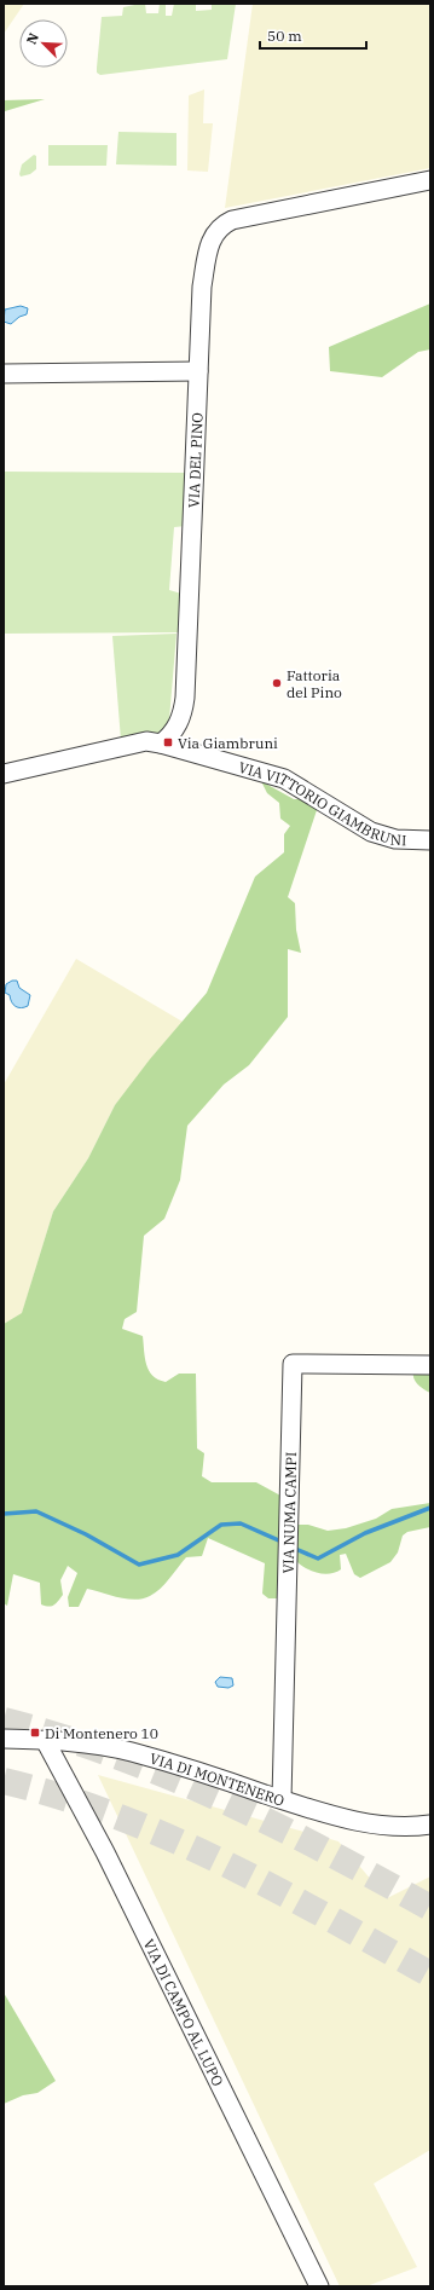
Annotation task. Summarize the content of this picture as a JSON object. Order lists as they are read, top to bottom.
{
  "streets": {
    "street": [
      "VIA DEL PINO",
      "VIA VITTORIO GIAMBRUNI",
      "VIA NUMA CAMPI",
      "VIA DI MONTENERO",
      "VIA DI CAMPO AL LUPO"
    ]
  },
  "crossings": [
    ["VIA DEL PINO", "VIA VITTORIO GIAMBRUNI"],
    ["VIA NUMA CAMPI", "VIA DI MONTENERO"],
    ["VIA DI MONTENERO", "VIA DI CAMPO AL LUPO"]
  ],
  "places": {
    "other": ["Fattoria del Pino"],
    "transit": ["Via Giambruni", "Di Montenero 10"]
  },
  "scale_bar": "50 m",
  "north": "top left"
}
